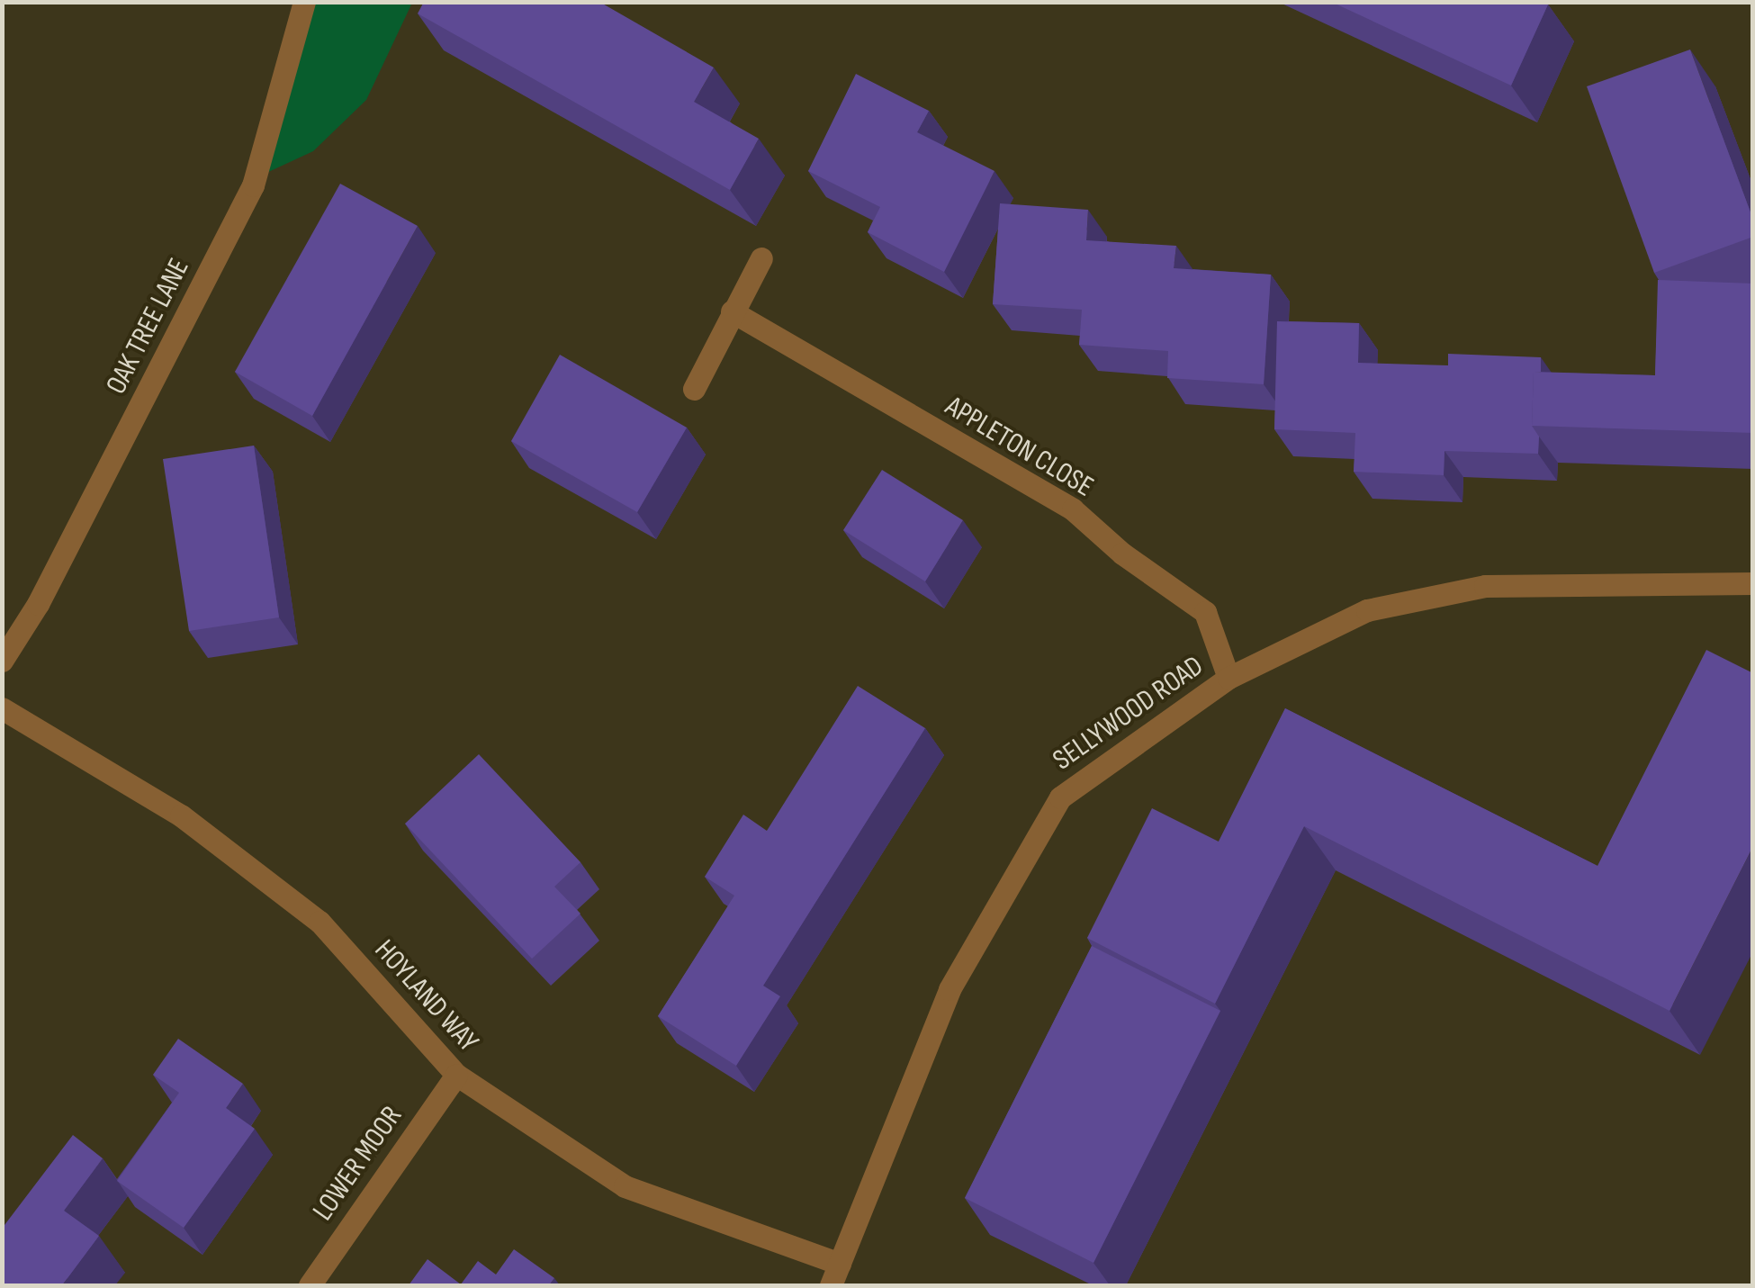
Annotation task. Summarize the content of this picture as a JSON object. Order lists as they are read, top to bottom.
{
  "streets": {
    "street": [
      "OAK TREE LANE",
      "APPLETON CLOSE",
      "SELLYWOOD ROAD",
      "HOYLAND WAY",
      "LOWER MOOR"
    ]
  },
  "crossings": [
    ["APPLETON CLOSE", "SELLYWOOD ROAD"],
    ["SELLYWOOD ROAD", "HOYLAND WAY"],
    ["HOYLAND WAY", "LOWER MOOR"]
  ]
}
